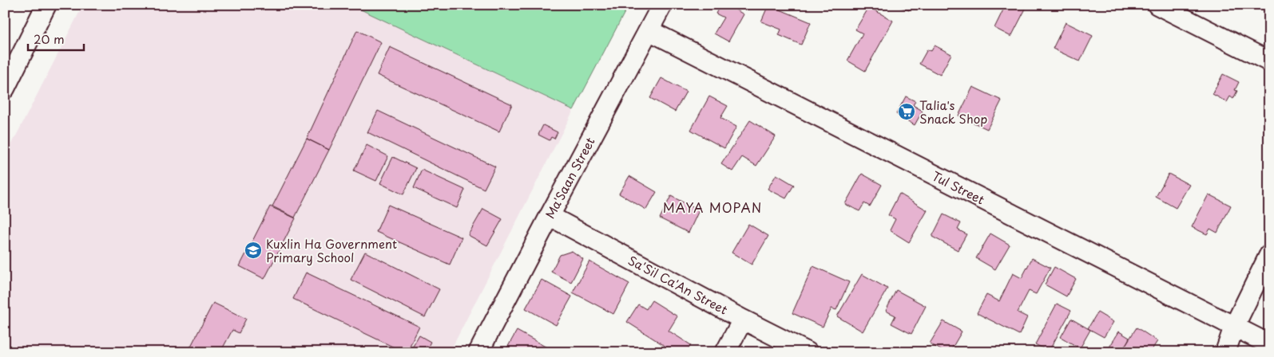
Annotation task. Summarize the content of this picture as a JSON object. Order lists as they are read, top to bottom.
{
  "streets": {
    "street": ["Ma'Saan Street", "Tul Street", "Sa'Sil Ca'An Street"]
  },
  "crossings": [
    ["Ma'Saan Street", "Tul Street"],
    ["Ma'Saan Street", "Sa'Sil Ca'An Street"]
  ],
  "districts": ["MAYA MOPAN"],
  "places": {
    "supermarket": ["Talia's Snack Shop"],
    "school or university": ["Kuxlin Ha Government Primary School"]
  },
  "scale_bar": "20 m"
}
